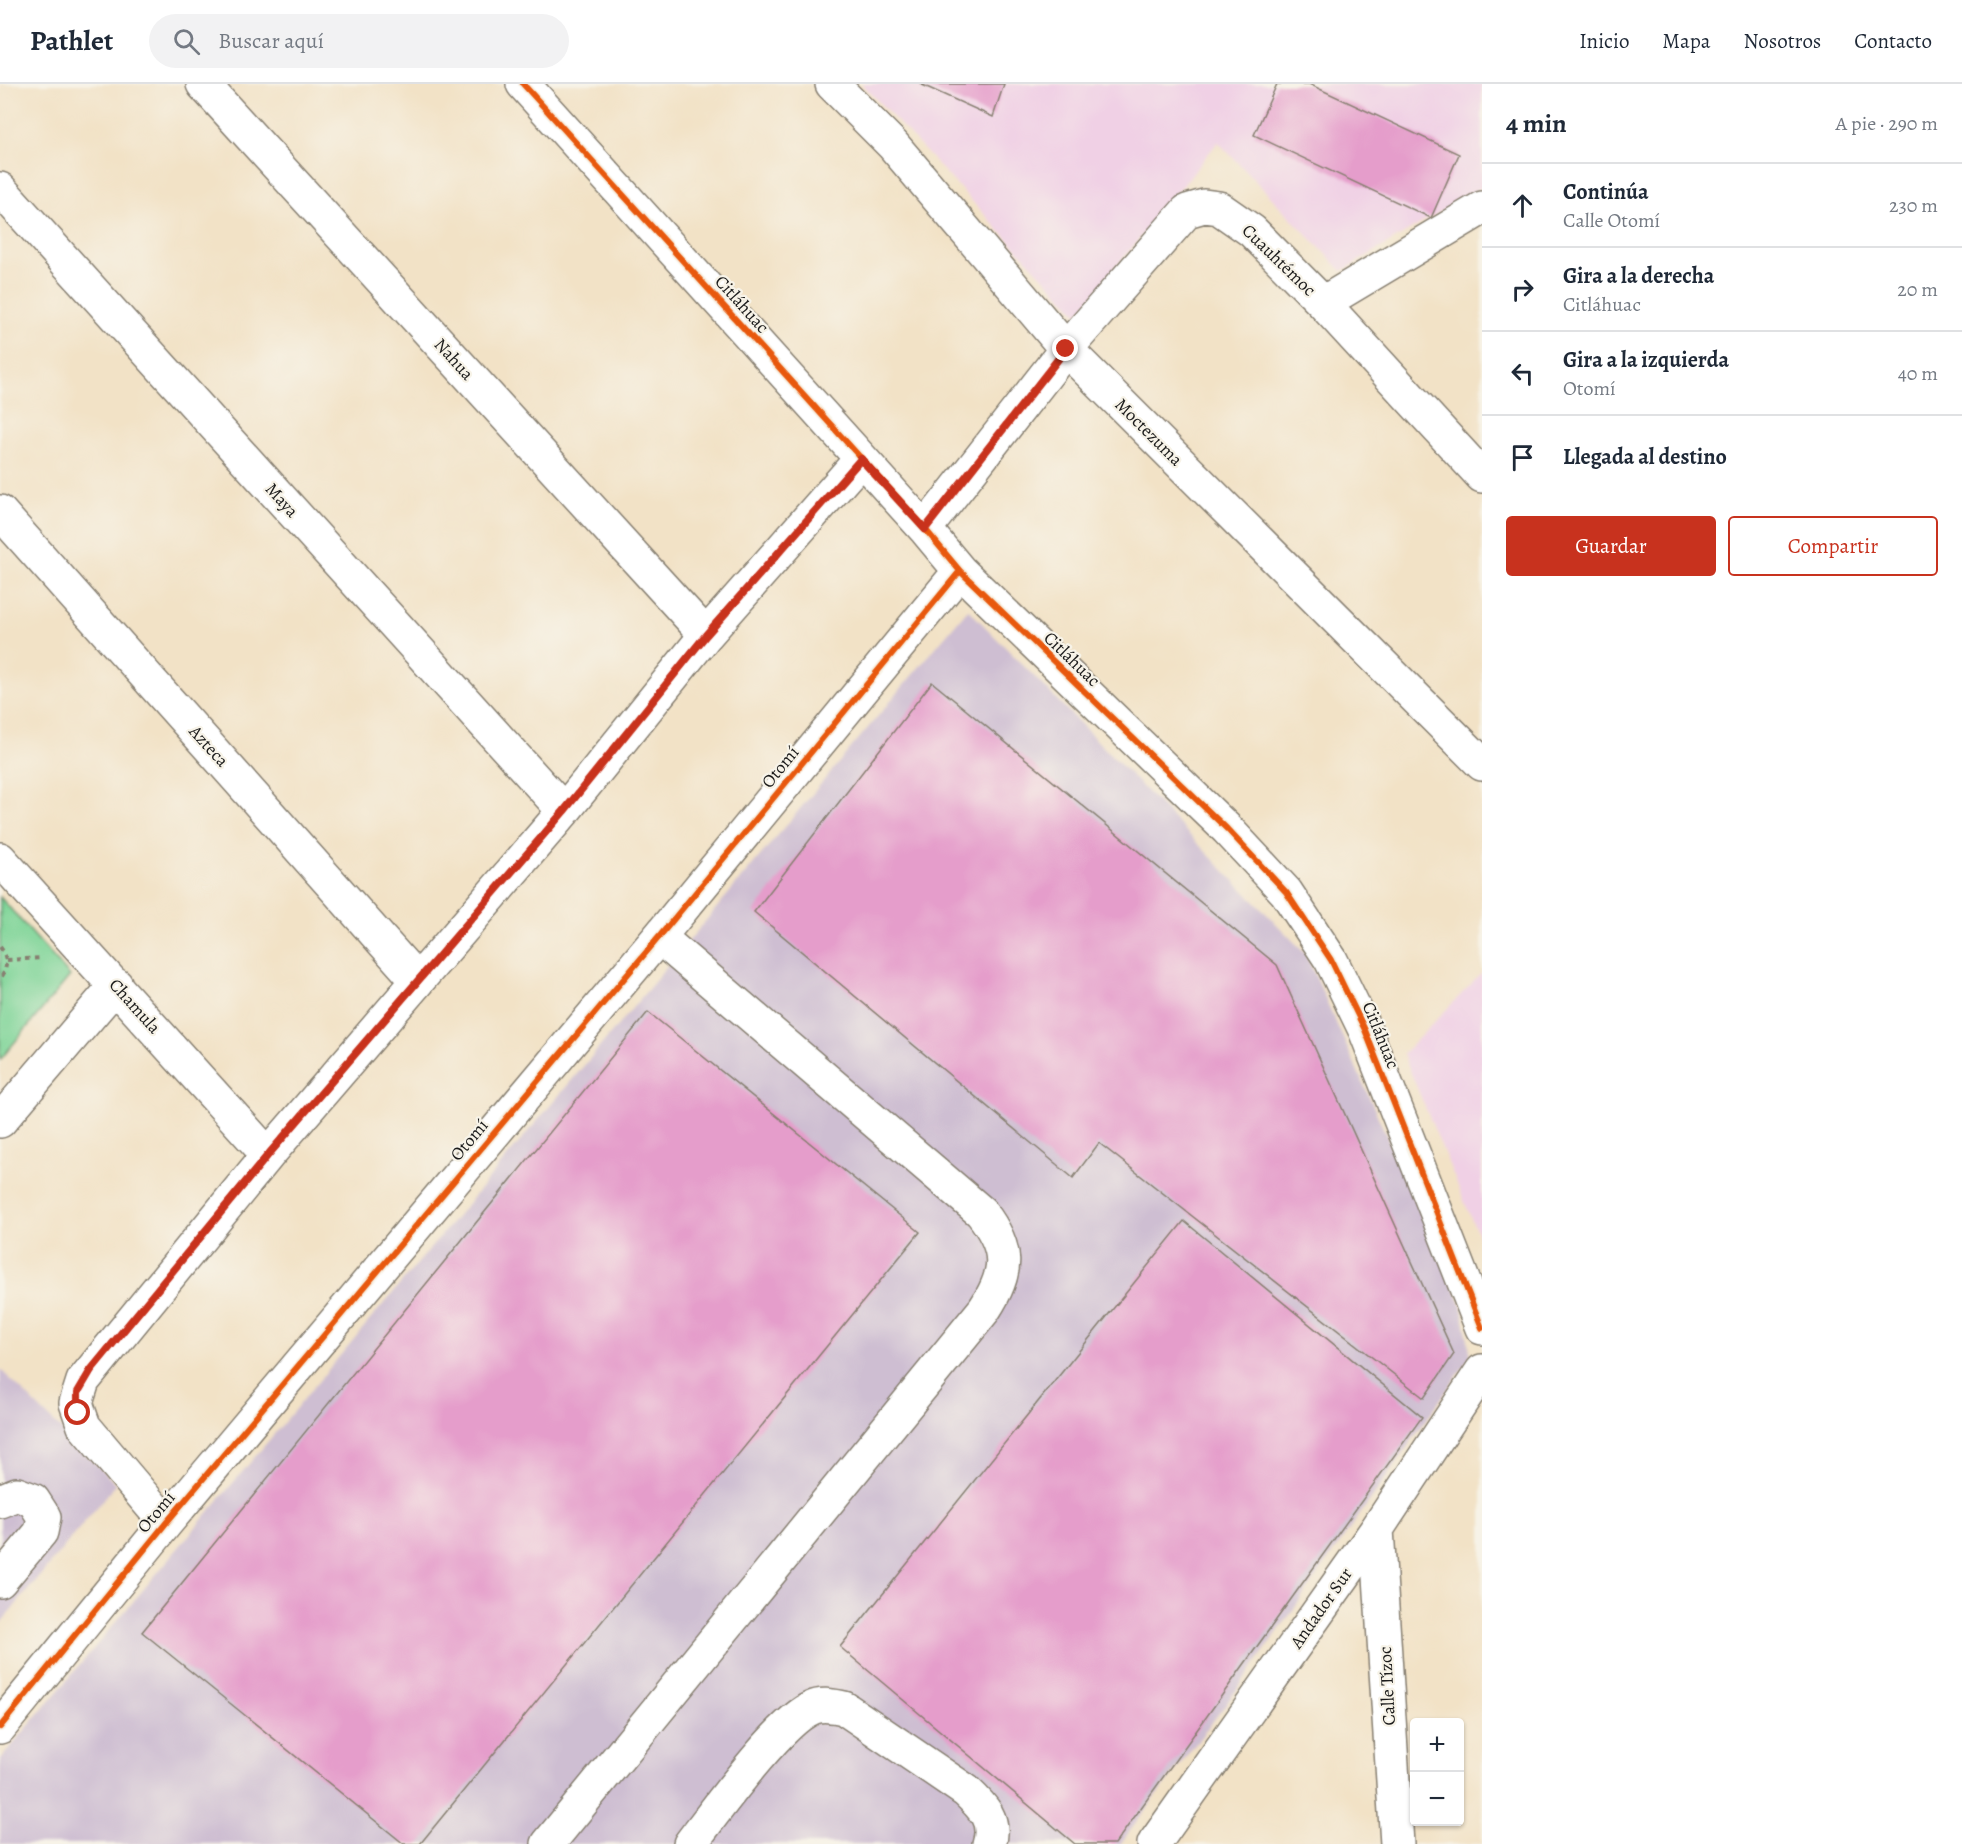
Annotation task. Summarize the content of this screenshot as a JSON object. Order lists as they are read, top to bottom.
{
  "streets": {
    "street": [
      "Cuauhtémoc",
      "Citláhuac",
      "Nahua",
      "Moctezuma",
      "Maya",
      "Azteca",
      "Otomí",
      "Chamula",
      "Andador Sur",
      "Calle Tízoc"
    ]
  },
  "crossings": [
    ["Cuauhtémoc", "Moctezuma"],
    ["Citláhuac", "Otomí"],
    ["Andador Sur", "Calle Tízoc"]
  ],
  "page": {
    "header": "Pathlet",
    "search": "Buscar aquí",
    "nav": [
      "Inicio",
      "Mapa",
      "Nosotros",
      "Contacto"
    ],
    "heading": ["4 min", "A pie · 290 m"],
    "list": [
      ["Continúa", "Calle Otomí", "230 m"],
      ["Gira a la derecha", "Citláhuac", "20 m"],
      ["Gira a la izquierda", "Otomí", "40 m"],
      "Llegada al destino"
    ],
    "buttons": ["Guardar", "Compartir"],
    "map_buttons": ["+", "−"]
  }
}
